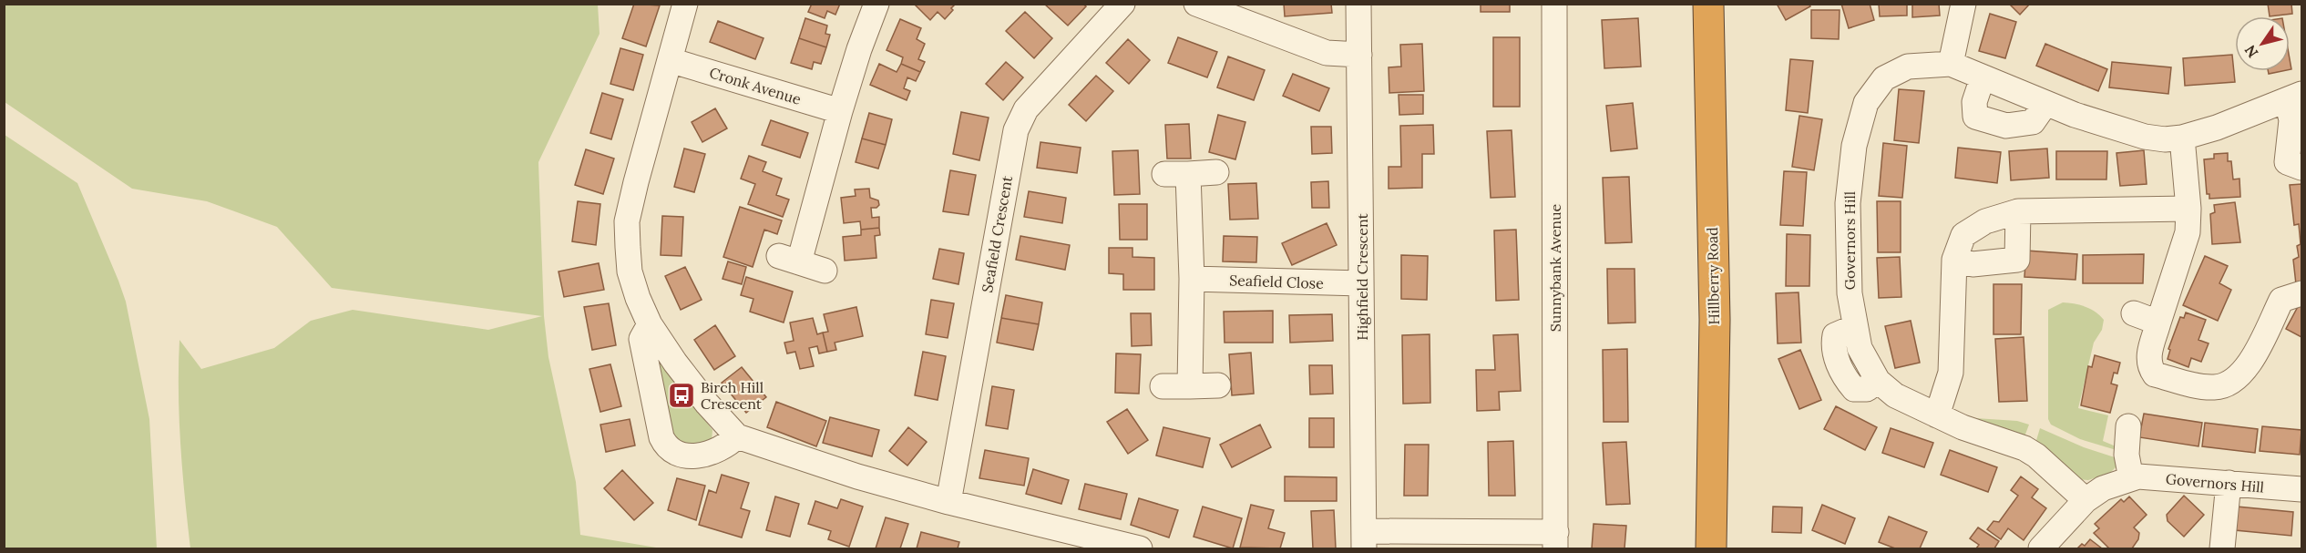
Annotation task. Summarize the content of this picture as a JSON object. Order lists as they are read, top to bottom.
{
  "streets": {
    "highway": ["Hillberry Road"],
    "street": [
      "Cronk Avenue",
      "Seafield Crescent",
      "Governors Hill",
      "Sunnybank Avenue",
      "Highfield Crescent",
      "Seafield Close"
    ]
  },
  "crossings": [
    ["Sunnybank Avenue", "Highfield Crescent"],
    ["Highfield Crescent", "Seafield Close"]
  ],
  "places": {
    "bus stop": ["Birch Hill Crescent"]
  },
  "north": "bottom left"
}
